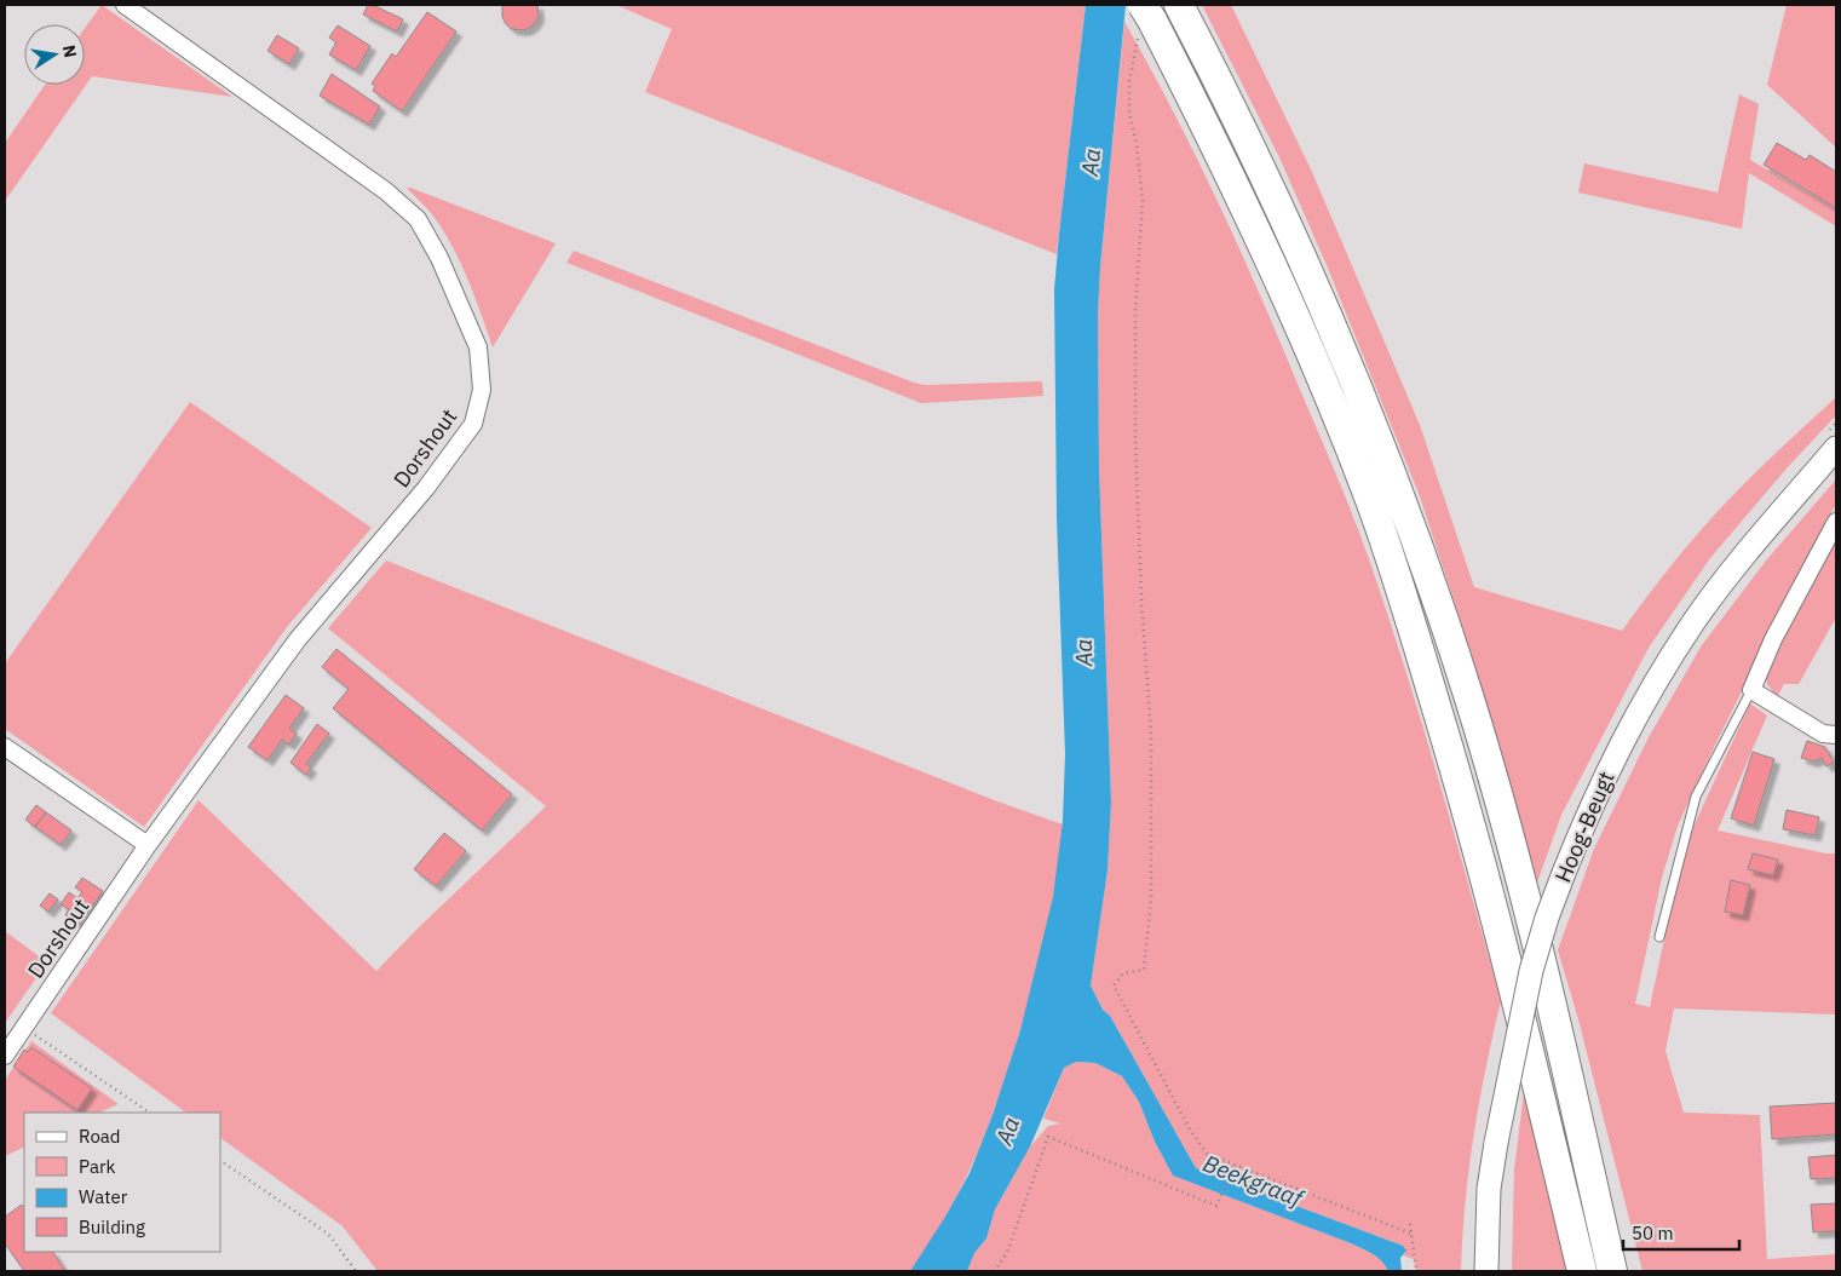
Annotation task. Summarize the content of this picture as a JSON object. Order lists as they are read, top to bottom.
{
  "streets": {
    "street": ["Dorshout", "Hoog-Beugt"]
  },
  "water": ["Aa", "Beekgraaf"],
  "legend": [
    "Road",
    "Park",
    "Water",
    "Building"
  ],
  "scale_bar": "50 m",
  "north": "right"
}
